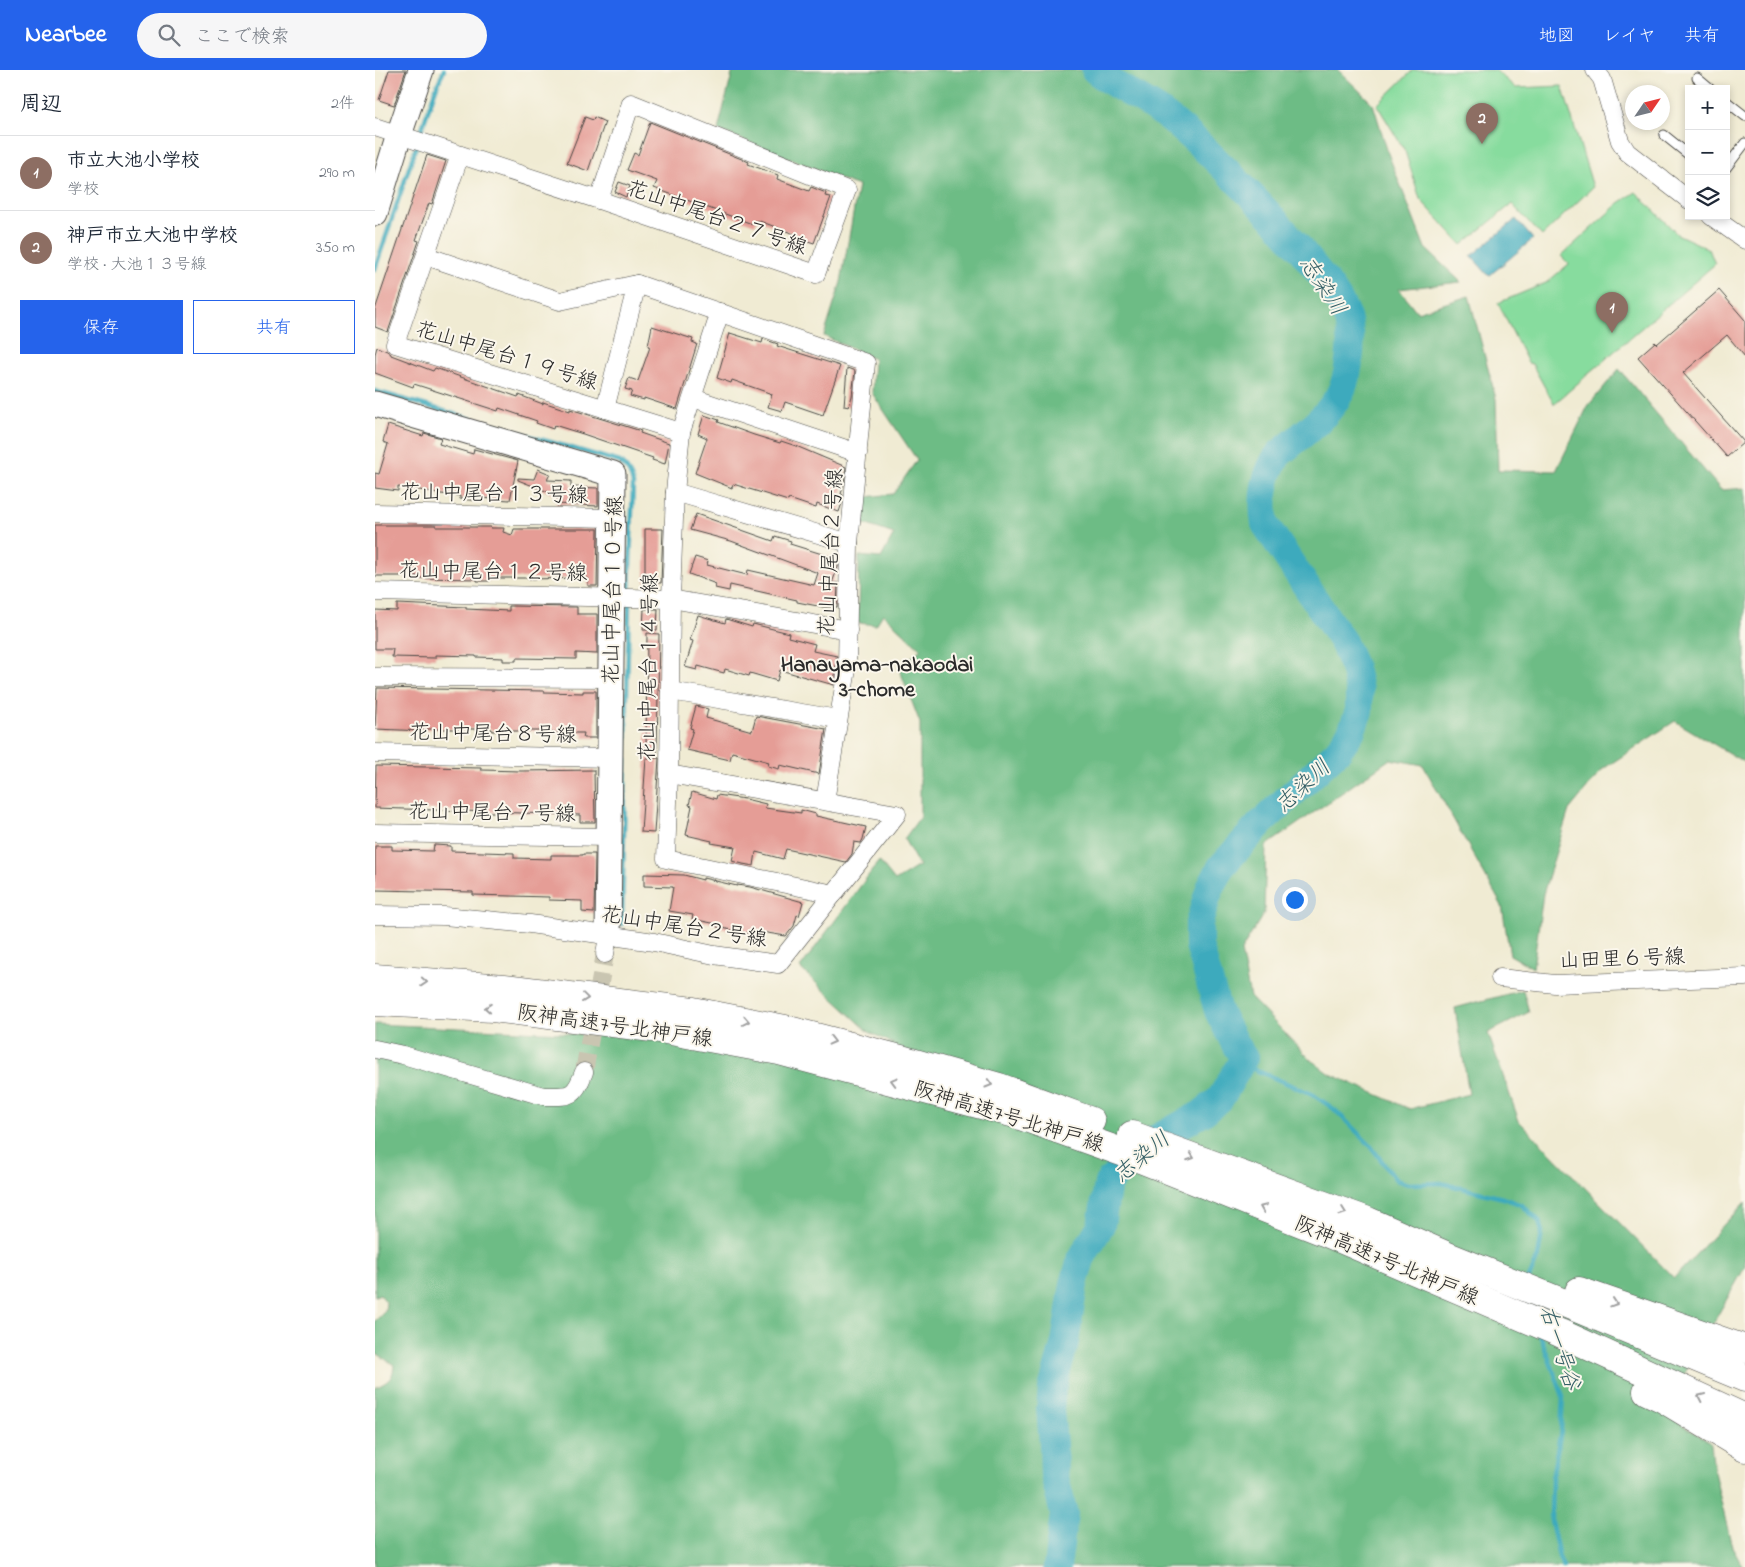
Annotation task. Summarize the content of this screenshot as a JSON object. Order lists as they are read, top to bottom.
{
  "streets": {
    "highway": ["阪神高速7号北神戸線"],
    "street": [
      "花山中尾台２７号線",
      "花山中尾台１９号線",
      "花山中尾台１３号線",
      "花山中尾台２号線",
      "花山中尾台１２号線",
      "花山中尾台１０号線",
      "花山中尾台１４号線",
      "花山中尾台８号線",
      "花山中尾台７号線",
      "山田里６号線"
    ]
  },
  "crossings": [
    ["花山中尾台２７号線", "花山中尾台１９号線"],
    ["花山中尾台１９号線", "花山中尾台１４号線"],
    ["花山中尾台１３号線", "花山中尾台１０号線"],
    ["花山中尾台２号線", "花山中尾台１２号線"],
    ["花山中尾台２号線", "花山中尾台１０号線"],
    ["花山中尾台２号線", "花山中尾台１４号線"],
    ["花山中尾台１２号線", "花山中尾台１０号線"],
    ["花山中尾台１２号線", "花山中尾台１４号線"],
    ["花山中尾台１０号線", "花山中尾台８号線"],
    ["花山中尾台１０号線", "花山中尾台７号線"]
  ],
  "districts": ["Hanayama-nakaodai 3-chome"],
  "water": ["志染川", "右一号谷"],
  "north": "top right",
  "page": {
    "header": "Nearbee",
    "search": "ここで検索",
    "nav": ["地図", "レイヤ", "共有"],
    "heading": ["周辺", "2件"],
    "map_buttons": ["+", "−"],
    "pins": ["2", "1"],
    "list": [
      {
        "mark": "1",
        "name": "市立大池小学校",
        "note": "学校",
        "value": "290 m"
      },
      {
        "mark": "2",
        "name": "神戸市立大池中学校",
        "note": "学校 · 大池１３号線",
        "value": "350 m"
      }
    ],
    "buttons": ["保存", "共有"]
  }
}
